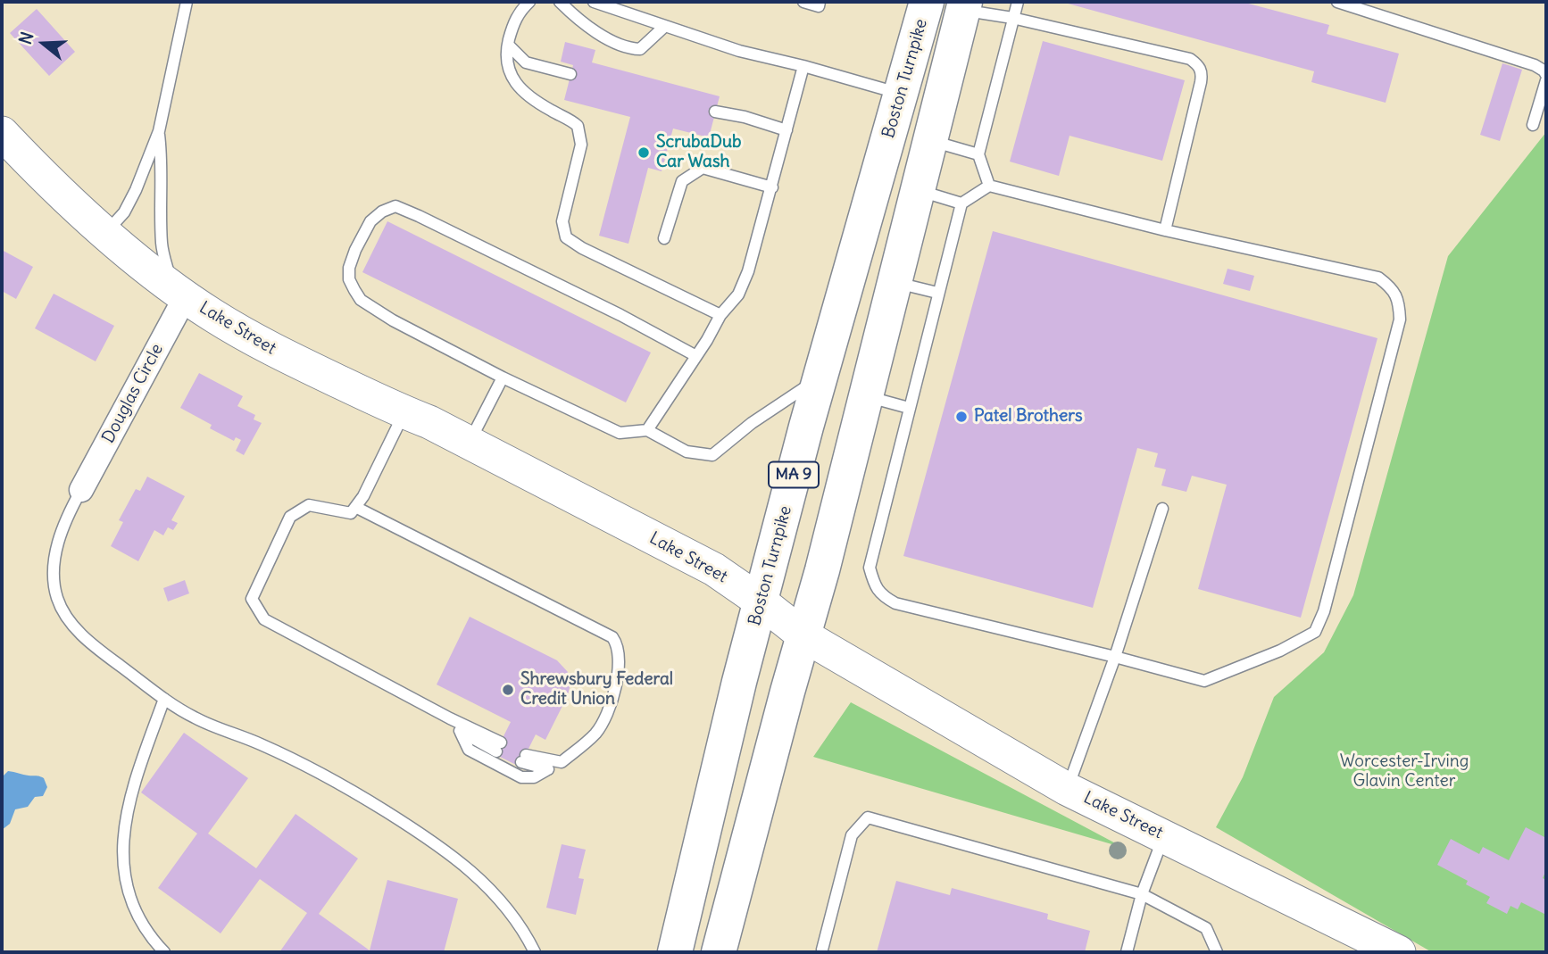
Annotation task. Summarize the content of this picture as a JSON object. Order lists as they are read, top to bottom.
{
  "streets": {
    "highway": ["Boston Turnpike", "MA 9"],
    "street": ["Lake Street", "Douglas Circle"]
  },
  "crossings": [
    ["Boston Turnpike", "Lake Street"],
    ["Lake Street", "Douglas Circle"],
    ["Lake Street", "MA 9"]
  ],
  "parks": ["Worcester-Irving Glavin Center"],
  "places": ["ScrubaDub Car Wash", "Patel Brothers", "Shrewsbury Federal Credit Union"],
  "north": "left"
}
